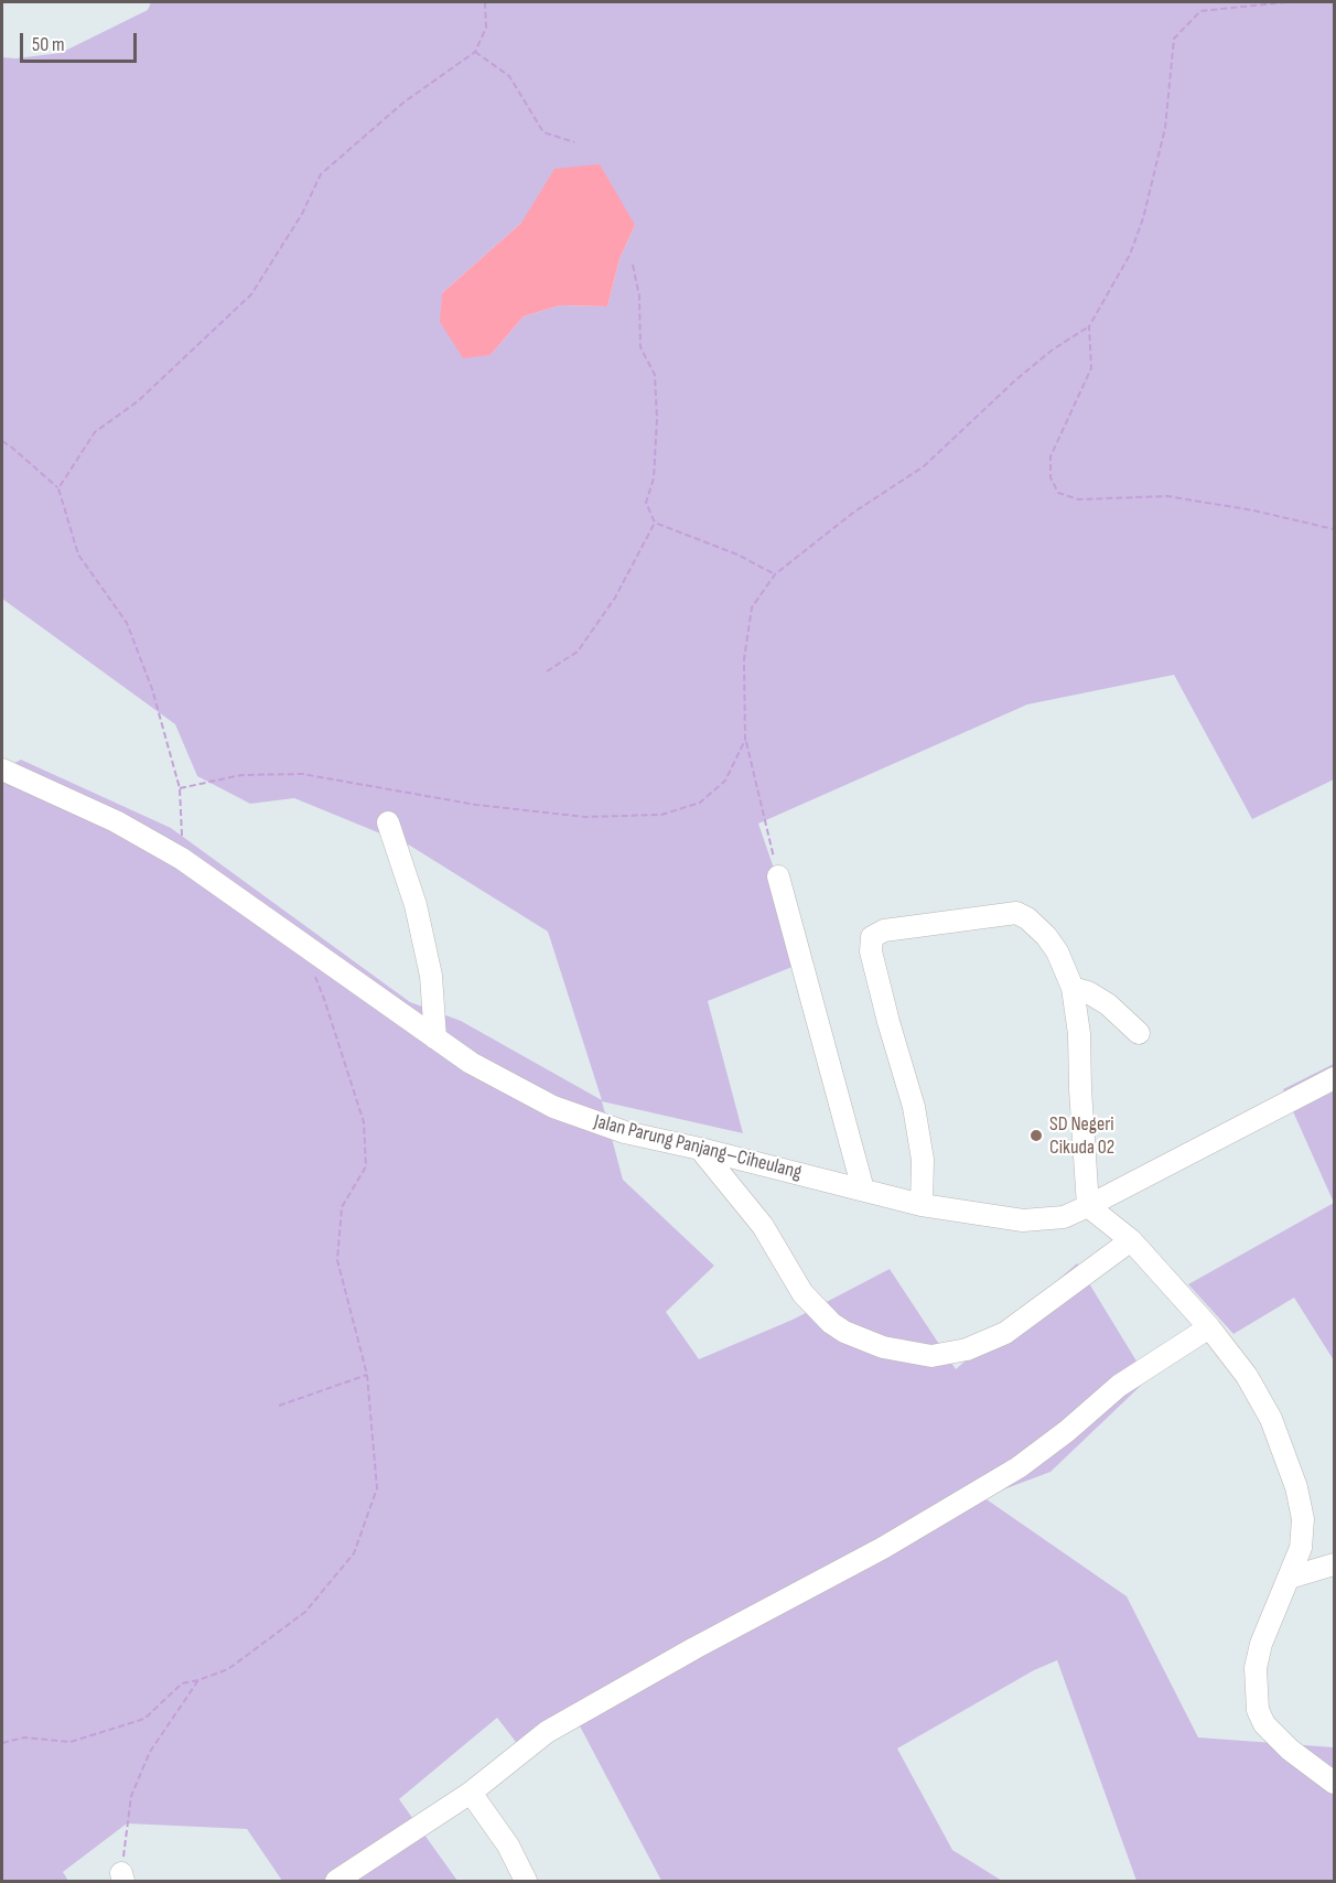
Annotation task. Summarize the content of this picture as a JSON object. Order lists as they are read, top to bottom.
{
  "streets": {
    "street": ["Jalan Parung Panjang–Ciheulang"]
  },
  "places": ["SD Negeri Cikuda 02"],
  "scale_bar": "50 m"
}
